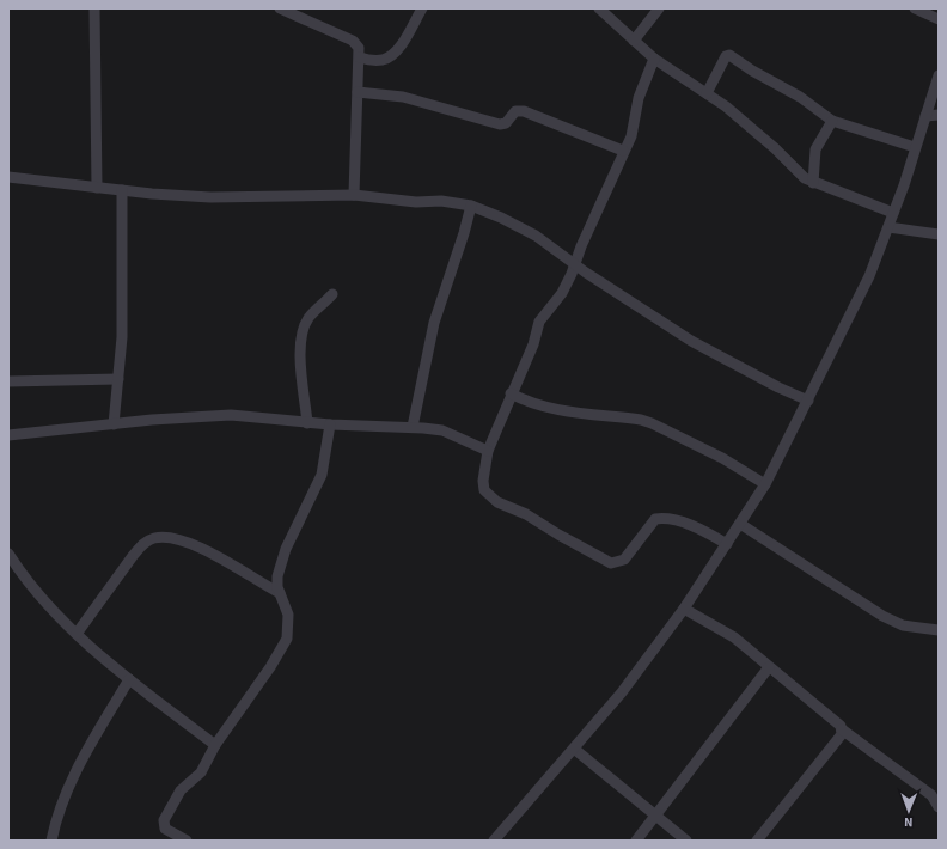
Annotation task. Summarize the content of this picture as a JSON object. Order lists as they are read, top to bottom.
{
  "north": "bottom"
}
